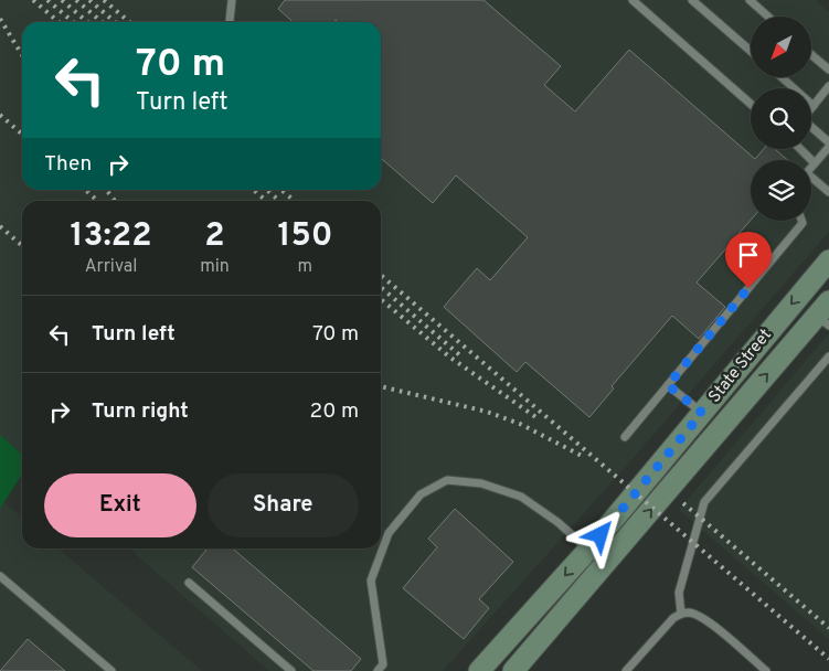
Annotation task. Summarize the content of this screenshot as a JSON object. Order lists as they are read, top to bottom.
{
  "streets": {
    "street": ["State Street"]
  },
  "north": "bottom left",
  "page": {
    "turn": ["70 m", "Turn left"],
    "then": "Then",
    "eta": [
      "13:22",
      "Arrival",
      "2",
      "min",
      "150",
      "m"
    ],
    "list": [
      {
        "name": "Turn left",
        "value": "70 m"
      },
      {
        "name": "Turn right",
        "value": "20 m"
      }
    ],
    "buttons": ["Exit", "Share"]
  }
}
